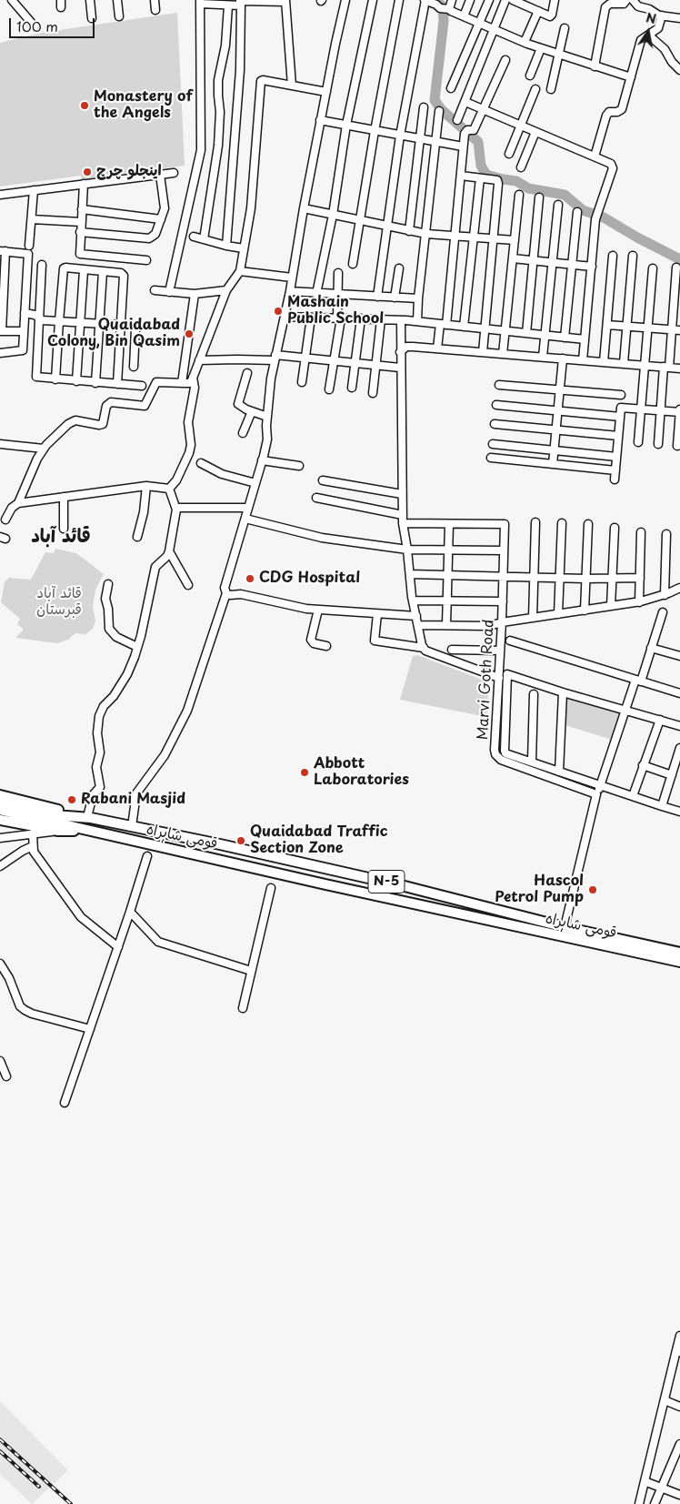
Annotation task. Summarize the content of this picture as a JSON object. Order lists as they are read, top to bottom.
{
  "streets": {
    "highway": ["قومی شاہراہ", "N-5"],
    "street": ["Marvi Goth Road"]
  },
  "crossings": [
    ["قومی شاہراہ", "N-5"]
  ],
  "districts": ["قائد آباد"],
  "parks": ["قائد آباد قبرستان"],
  "places": [
    "Monastery of the Angels",
    "اینجلو چرچ",
    "Mashain Public School",
    "Quaidabad Colony, Bin Qasim",
    "CDG Hospital",
    "Abbott Laboratories",
    "Rabani Masjid",
    "Quaidabad Traffic Section Zone",
    "Hascol Petrol Pump"
  ],
  "scale_bar": "100 m",
  "north": "top"
}
